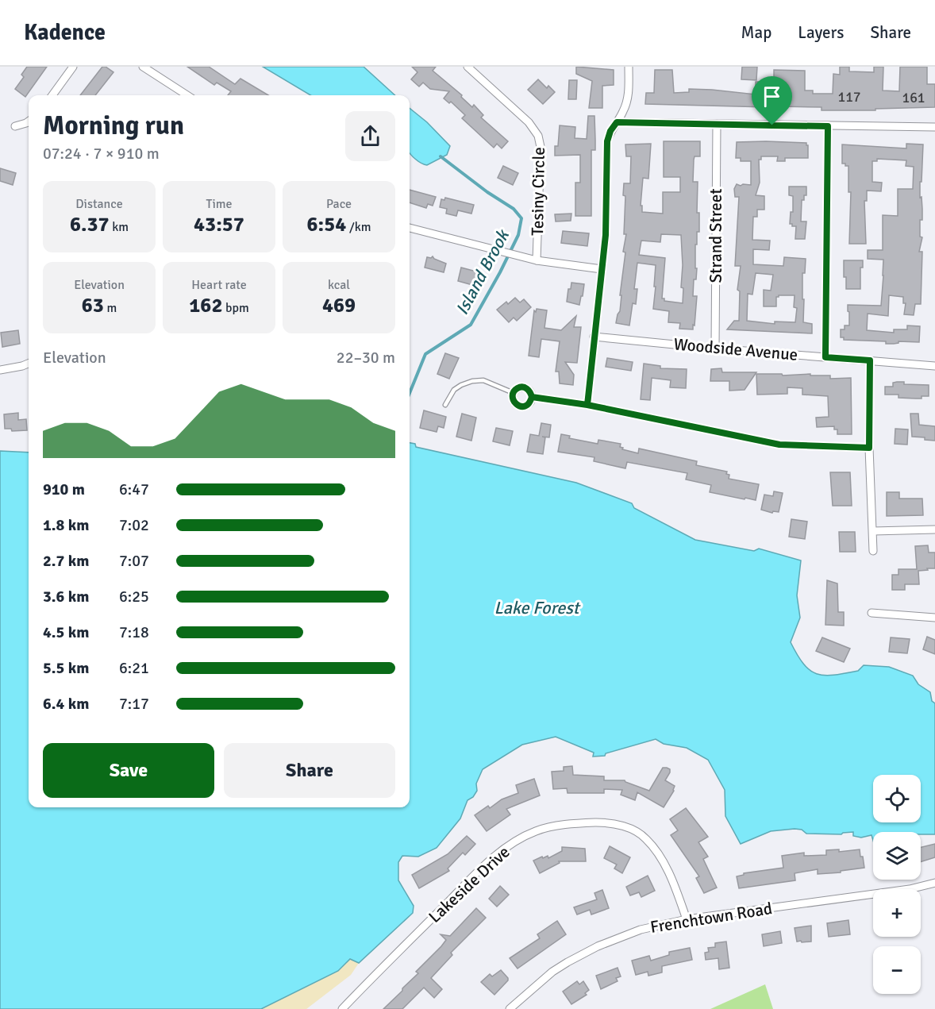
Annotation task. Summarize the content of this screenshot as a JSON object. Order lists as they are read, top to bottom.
{
  "streets": {
    "street": [
      "Tesiny Circle",
      "Strand Street",
      "Woodside Avenue",
      "Lakeside Drive",
      "Frenchtown Road"
    ]
  },
  "crossings": [
    ["Strand Street", "Woodside Avenue"],
    ["Lakeside Drive", "Frenchtown Road"]
  ],
  "water": ["Island Brook", "Lake Forest"],
  "house_numbers": ["117", "161"],
  "page": {
    "header": "Kadence",
    "nav": ["Map", "Layers", "Share"],
    "heading": ["Morning run", "07:24 · 7 × 910 m"],
    "stats": [
      ["Distance", "6.37 km"],
      ["Time", "43:57"],
      ["Pace", "6:54 /km"],
      ["Elevation", "63 m"],
      ["Heart rate", "162 bpm"],
      ["kcal", "469"]
    ],
    "chart": ["Elevation", "22–30 m"],
    "list": [
      {
        "name": "910 m",
        "note": "6:47"
      },
      {
        "name": "1.8 km",
        "note": "7:02"
      },
      {
        "name": "2.7 km",
        "note": "7:07"
      },
      {
        "name": "3.6 km",
        "note": "6:25"
      },
      {
        "name": "4.5 km",
        "note": "7:18"
      },
      {
        "name": "5.5 km",
        "note": "6:21"
      },
      {
        "name": "6.4 km",
        "note": "7:17"
      }
    ],
    "buttons": ["Save", "Share"],
    "map_buttons": ["+", "−"]
  }
}
